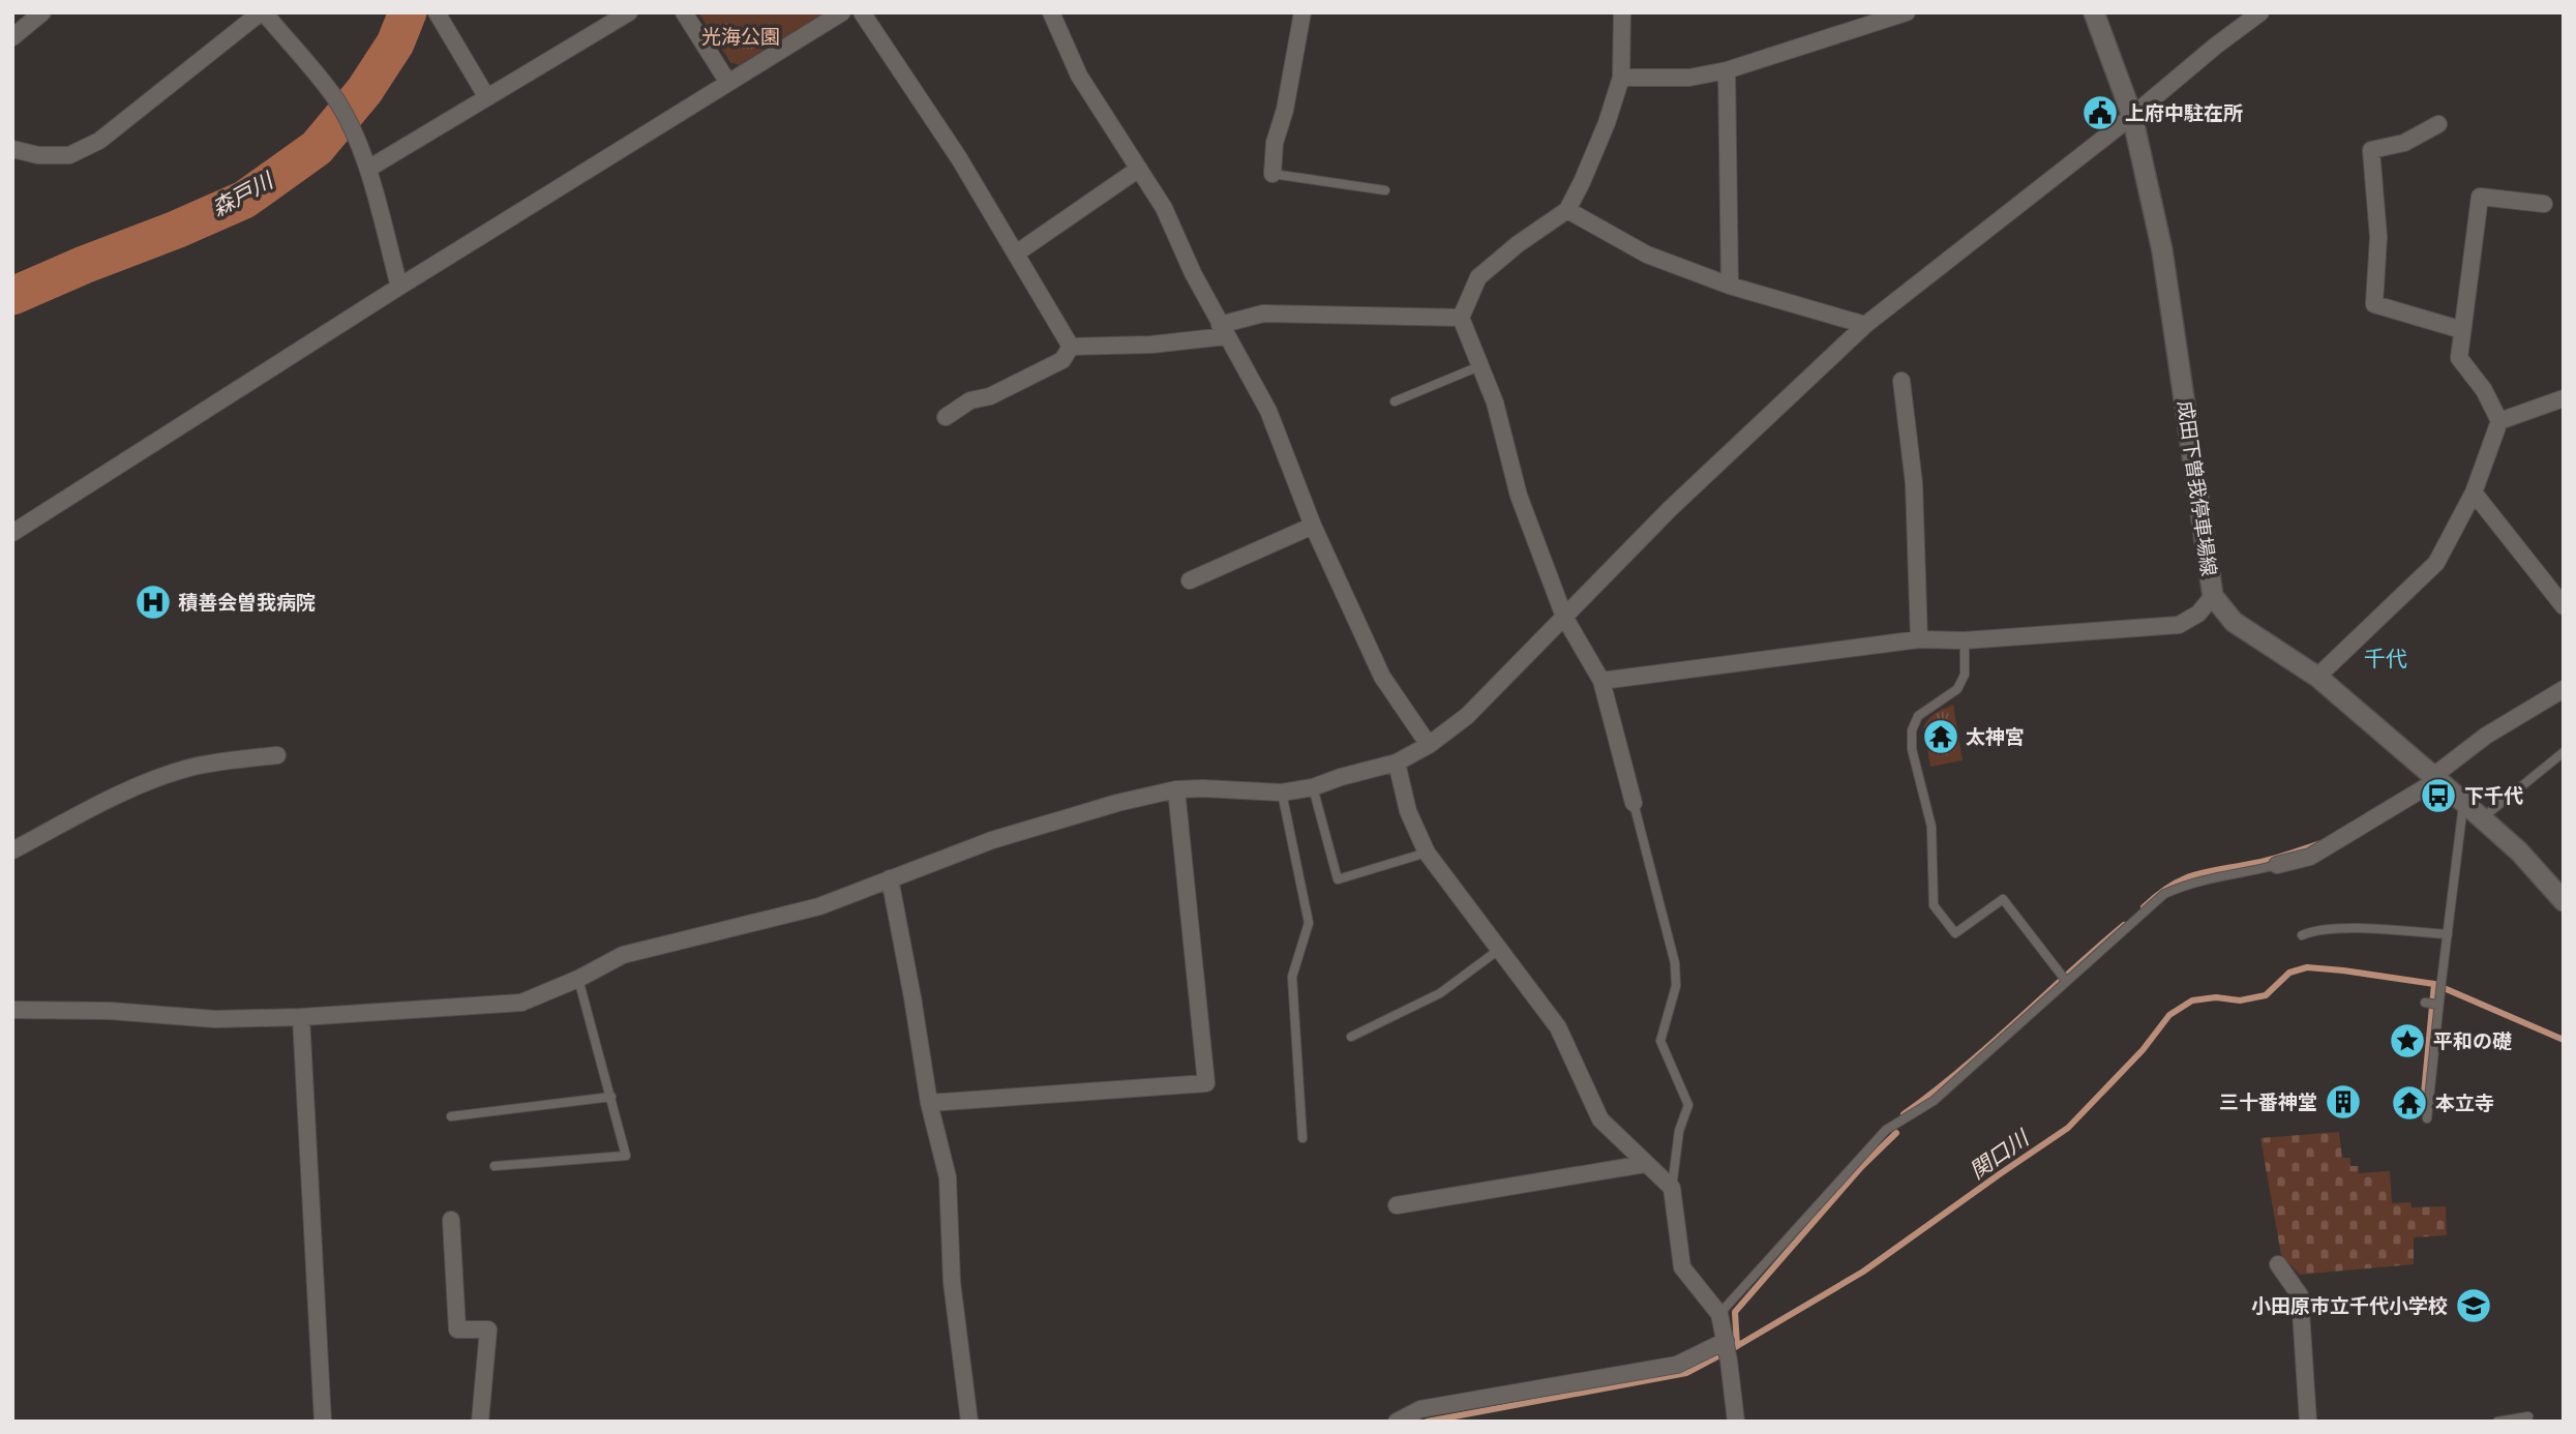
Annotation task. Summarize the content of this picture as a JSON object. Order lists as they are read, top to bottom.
{
  "streets": {
    "main road": ["成田下曽我停車場線"]
  },
  "districts": ["千代"],
  "water": ["森戸川", "関口川"],
  "parks": ["光海公園"],
  "places": {
    "public building": ["上府中駐在所"],
    "hospital": ["積善会曽我病院"],
    "temple": ["太神宮", "本立寺"],
    "bus stop": ["下千代"],
    "place": ["平和の礎"],
    "building": ["三十番神堂"],
    "school or university": ["小田原市立千代小学校"]
  }
}
